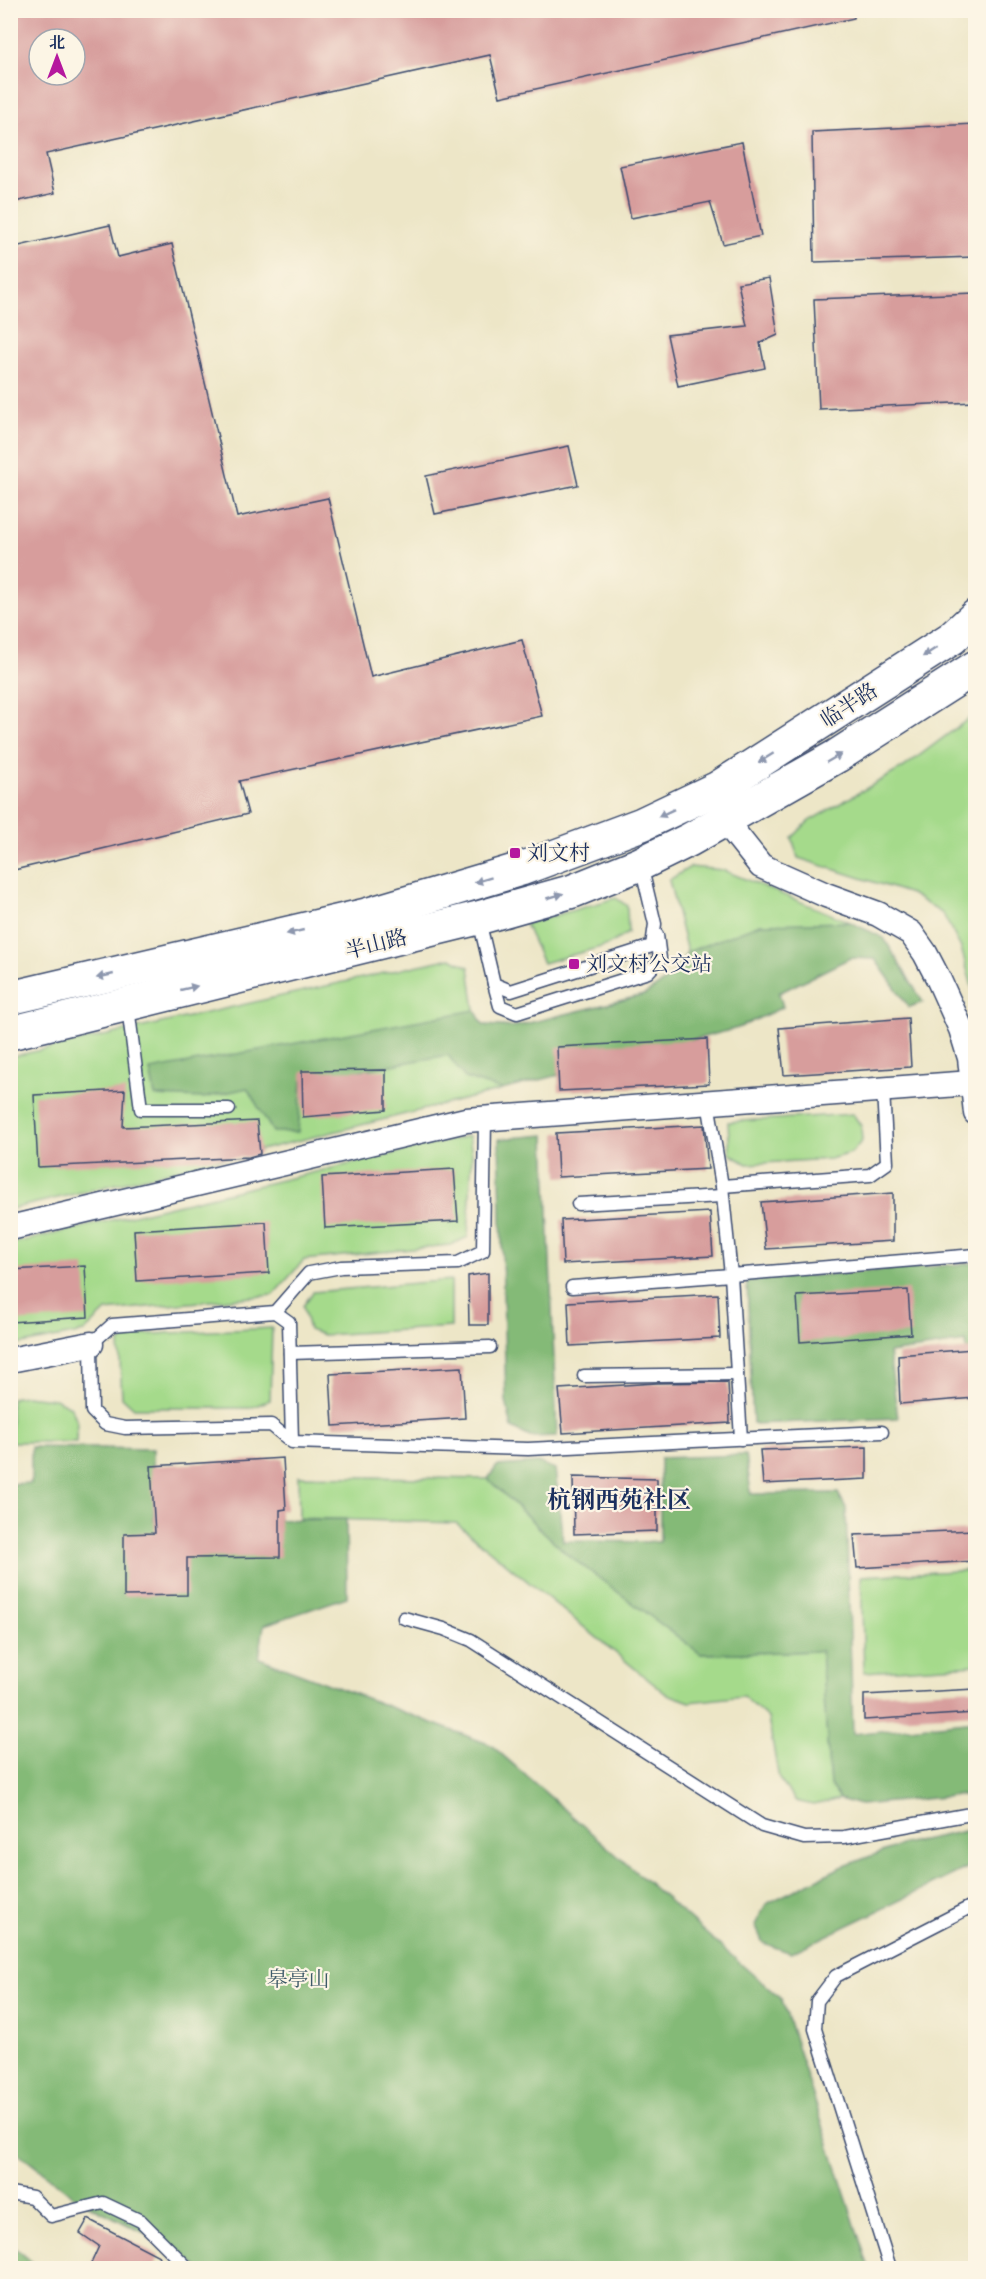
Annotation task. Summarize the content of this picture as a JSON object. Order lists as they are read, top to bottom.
{
  "streets": {
    "main road": ["临半路", "半山路"]
  },
  "crossings": [
    ["临半路", "半山路"]
  ],
  "districts": ["杭钢西苑社区"],
  "parks": ["皋亭山"],
  "places": {
    "transit": ["刘文村", "刘文村公交站"]
  },
  "north": "top"
}
